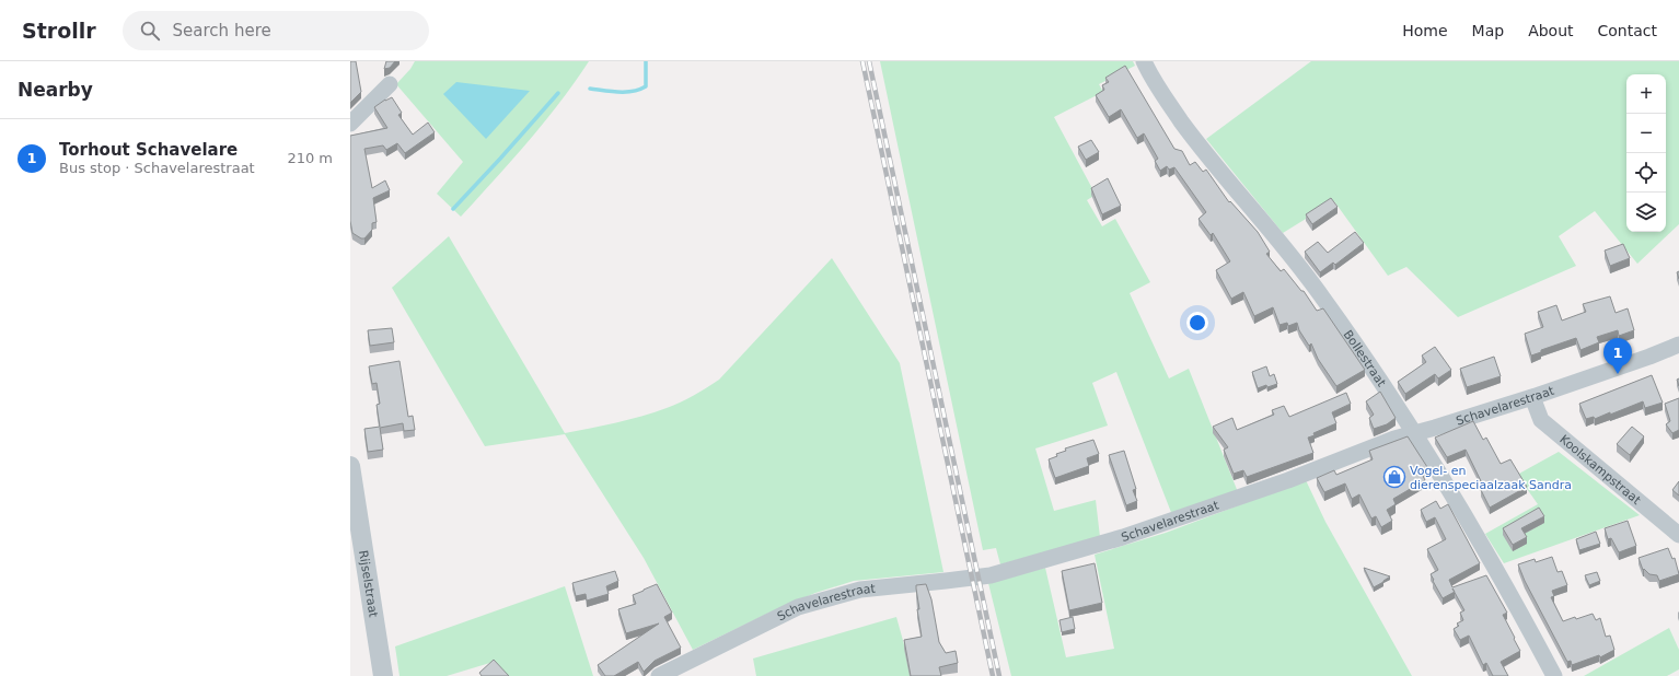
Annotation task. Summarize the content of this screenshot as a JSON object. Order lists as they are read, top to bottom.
{
  "streets": {
    "street": [
      "Bollestraat",
      "Schavelarestraat",
      "Koolskampstraat",
      "Rijselstraat"
    ]
  },
  "crossings": [
    ["Bollestraat", "Schavelarestraat"],
    ["Schavelarestraat", "Koolskampstraat"]
  ],
  "places": {
    "shop": ["Vogel- en dierenspeciaalzaak Sandra"]
  },
  "page": {
    "header": "Strollr",
    "search": "Search here",
    "nav": [
      "Home",
      "Map",
      "About",
      "Contact"
    ],
    "heading": "Nearby",
    "map_buttons": ["+", "−"],
    "list": [
      {
        "mark": "1",
        "name": "Torhout Schavelare",
        "note": "Bus stop · Schavelarestraat",
        "value": "210 m"
      }
    ],
    "pins": "1"
  }
}
